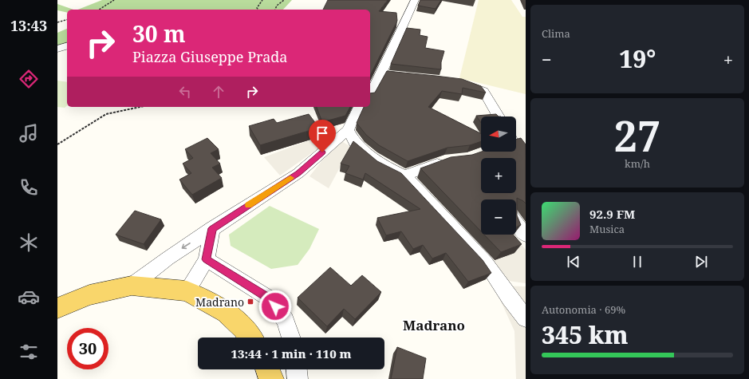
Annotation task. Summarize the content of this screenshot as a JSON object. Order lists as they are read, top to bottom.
{
  "districts": ["Madrano"],
  "places": {
    "transit": ["Madrano"]
  },
  "north": "left",
  "page": {
    "tabs": "13:43",
    "tile": [
      "Clima",
      ["27", "km/h"],
      ["Autonomia · 69%", "345 km"]
    ],
    "turn": ["30 m", "Piazza Giuseppe Prada"],
    "heat": ["−", "19°", "+"],
    "map_buttons": ["+", "−"],
    "song": ["92.9 FM", "Musica"],
    "limit": "30",
    "trip": "13:44 · 1 min · 110 m"
  }
}
